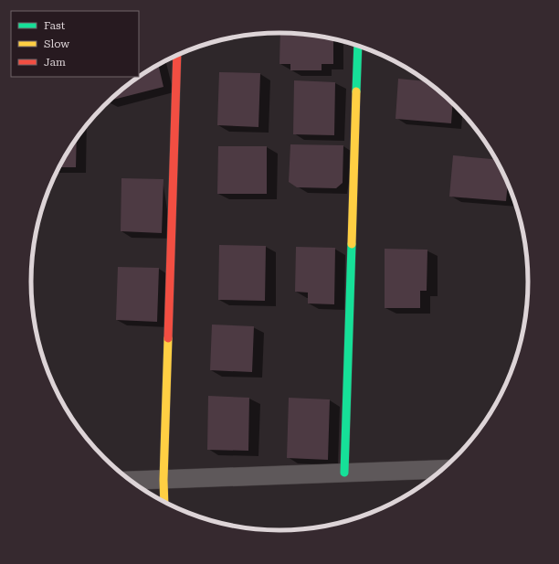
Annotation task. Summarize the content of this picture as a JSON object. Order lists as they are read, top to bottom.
{
  "legend": ["Fast", "Slow", "Jam"]
}
